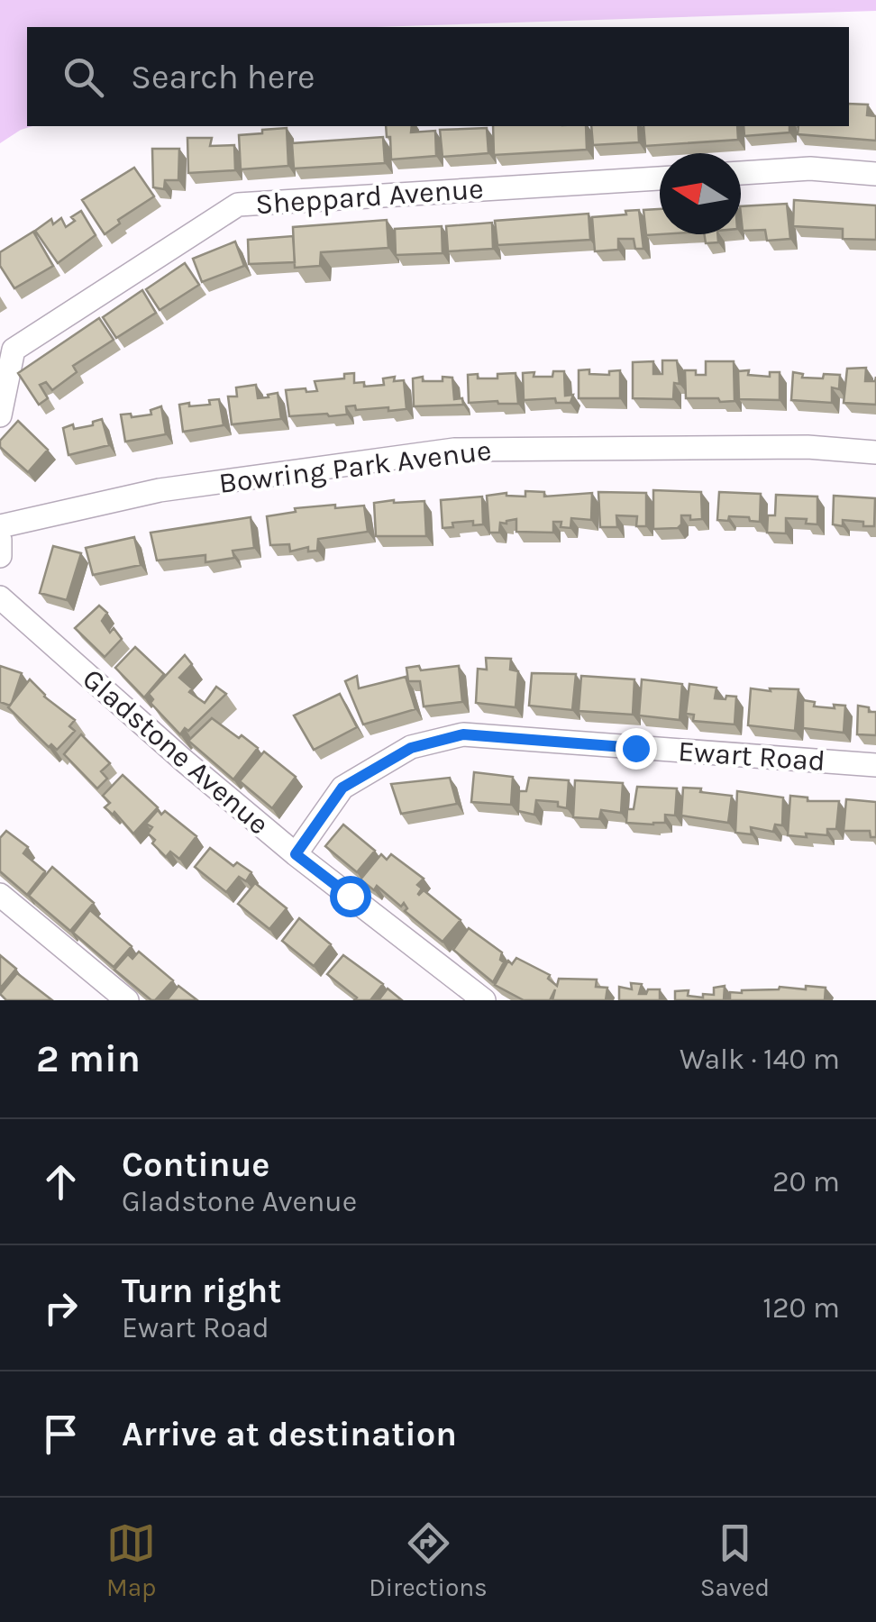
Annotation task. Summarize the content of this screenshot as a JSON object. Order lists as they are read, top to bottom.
{
  "streets": {
    "street": [
      "Sheppard Avenue",
      "Bowring Park Avenue",
      "Gladstone Avenue",
      "Ewart Road"
    ]
  },
  "crossings": [
    ["Gladstone Avenue", "Ewart Road"]
  ],
  "north": "left",
  "page": {
    "search": "Search here",
    "heading": ["2 min", "Walk · 140 m"],
    "list": [
      ["Continue", "Gladstone Avenue", "20 m"],
      ["Turn right", "Ewart Road", "120 m"],
      "Arrive at destination"
    ],
    "nav": ["Map", "Directions", "Saved"]
  }
}
